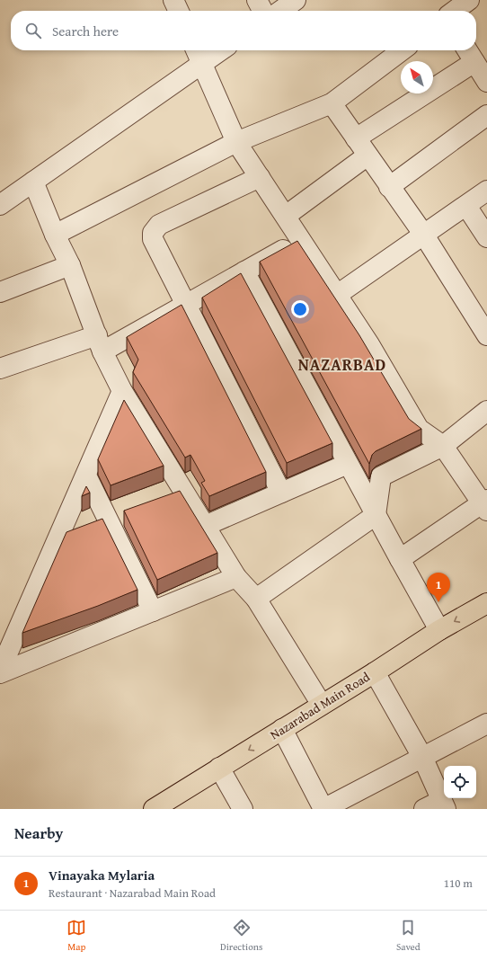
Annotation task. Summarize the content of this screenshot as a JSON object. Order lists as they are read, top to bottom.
{
  "streets": {
    "main road": ["Nazarabad Main Road"]
  },
  "districts": ["NAZARBAD"],
  "north": "top left",
  "page": {
    "search": "Search here",
    "pins": "1",
    "heading": "Nearby",
    "list": [
      {
        "mark": "1",
        "name": "Vinayaka Mylaria",
        "note": "Restaurant · Nazarabad Main Road",
        "value": "110 m"
      }
    ],
    "nav": ["Map", "Directions", "Saved"]
  }
}
